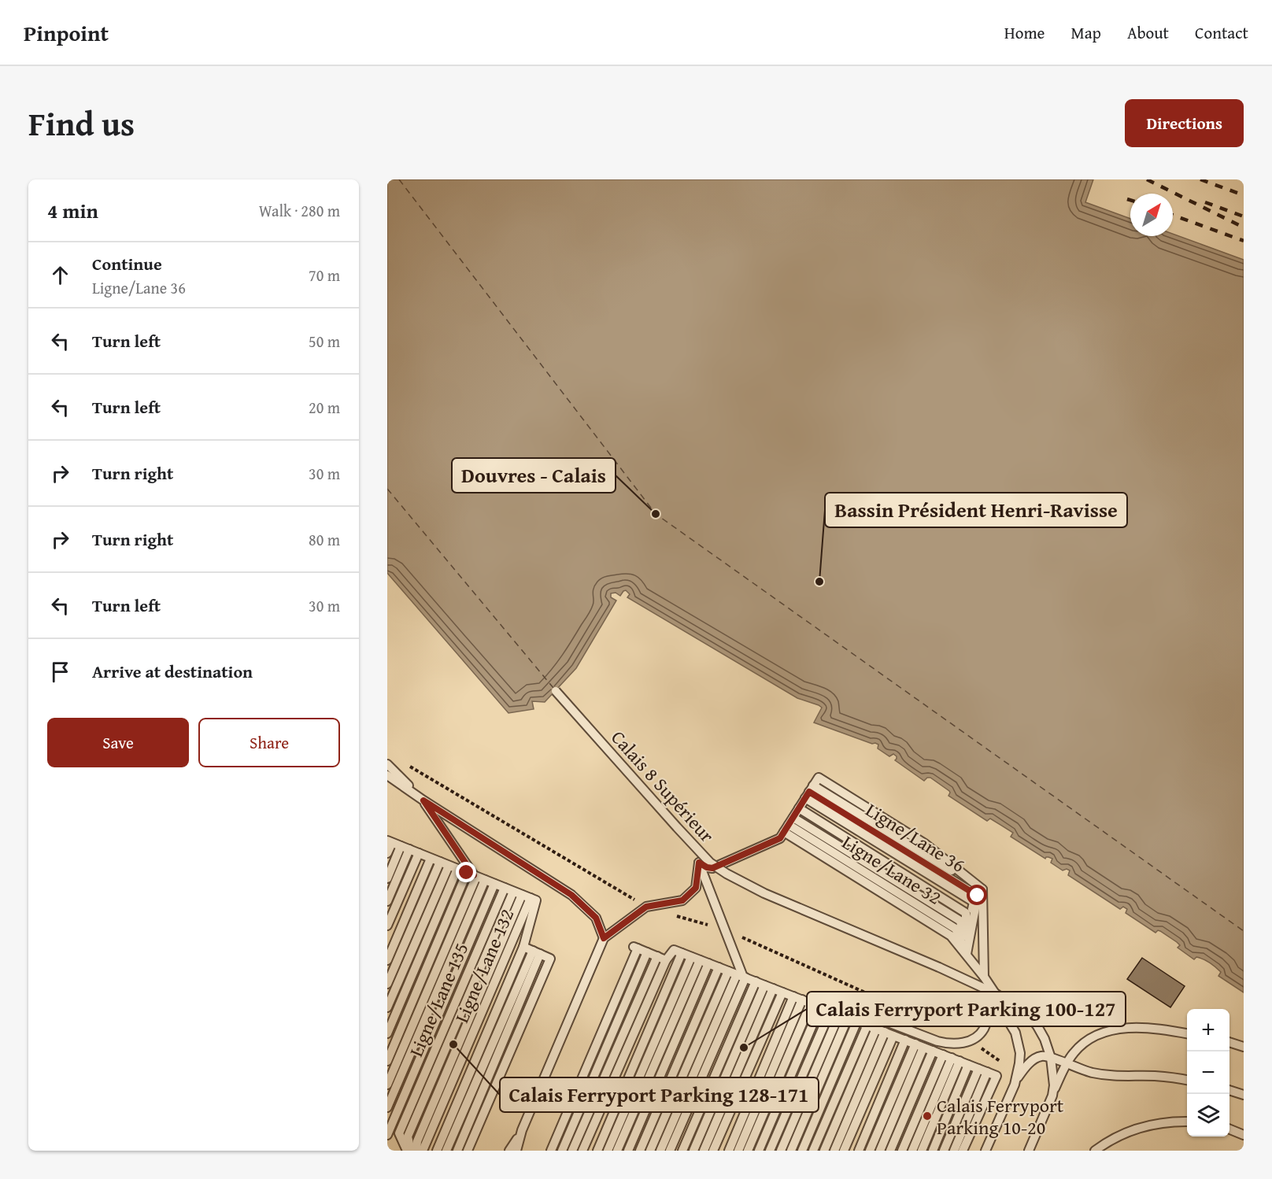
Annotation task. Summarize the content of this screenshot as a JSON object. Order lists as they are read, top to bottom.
{
  "streets": {
    "lane": [
      "Calais 8 Supérieur",
      "Ligne/Lane 36",
      "Ligne/Lane 132",
      "Ligne/Lane 135"
    ]
  },
  "places": [
    "Douvres - Calais",
    "Bassin Président Henri-Ravisse",
    "Calais Ferryport Parking 128-171",
    "Calais Ferryport Parking 100-127",
    "Calais Ferryport Parking 10-20"
  ],
  "north": "top right",
  "page": {
    "header": "Pinpoint",
    "nav": [
      "Home",
      "Map",
      "About",
      "Contact"
    ],
    "title": "Find us",
    "buttons": [
      "Directions",
      ["Save", "Share"]
    ],
    "heading": ["4 min", "Walk · 280 m"],
    "list": [
      ["Continue", "Ligne/Lane 36", "70 m"],
      ["Turn left", "50 m"],
      ["Turn left", "20 m"],
      ["Turn right", "30 m"],
      ["Turn right", "80 m"],
      ["Turn left", "30 m"],
      "Arrive at destination"
    ],
    "map_buttons": ["+", "−"]
  }
}
